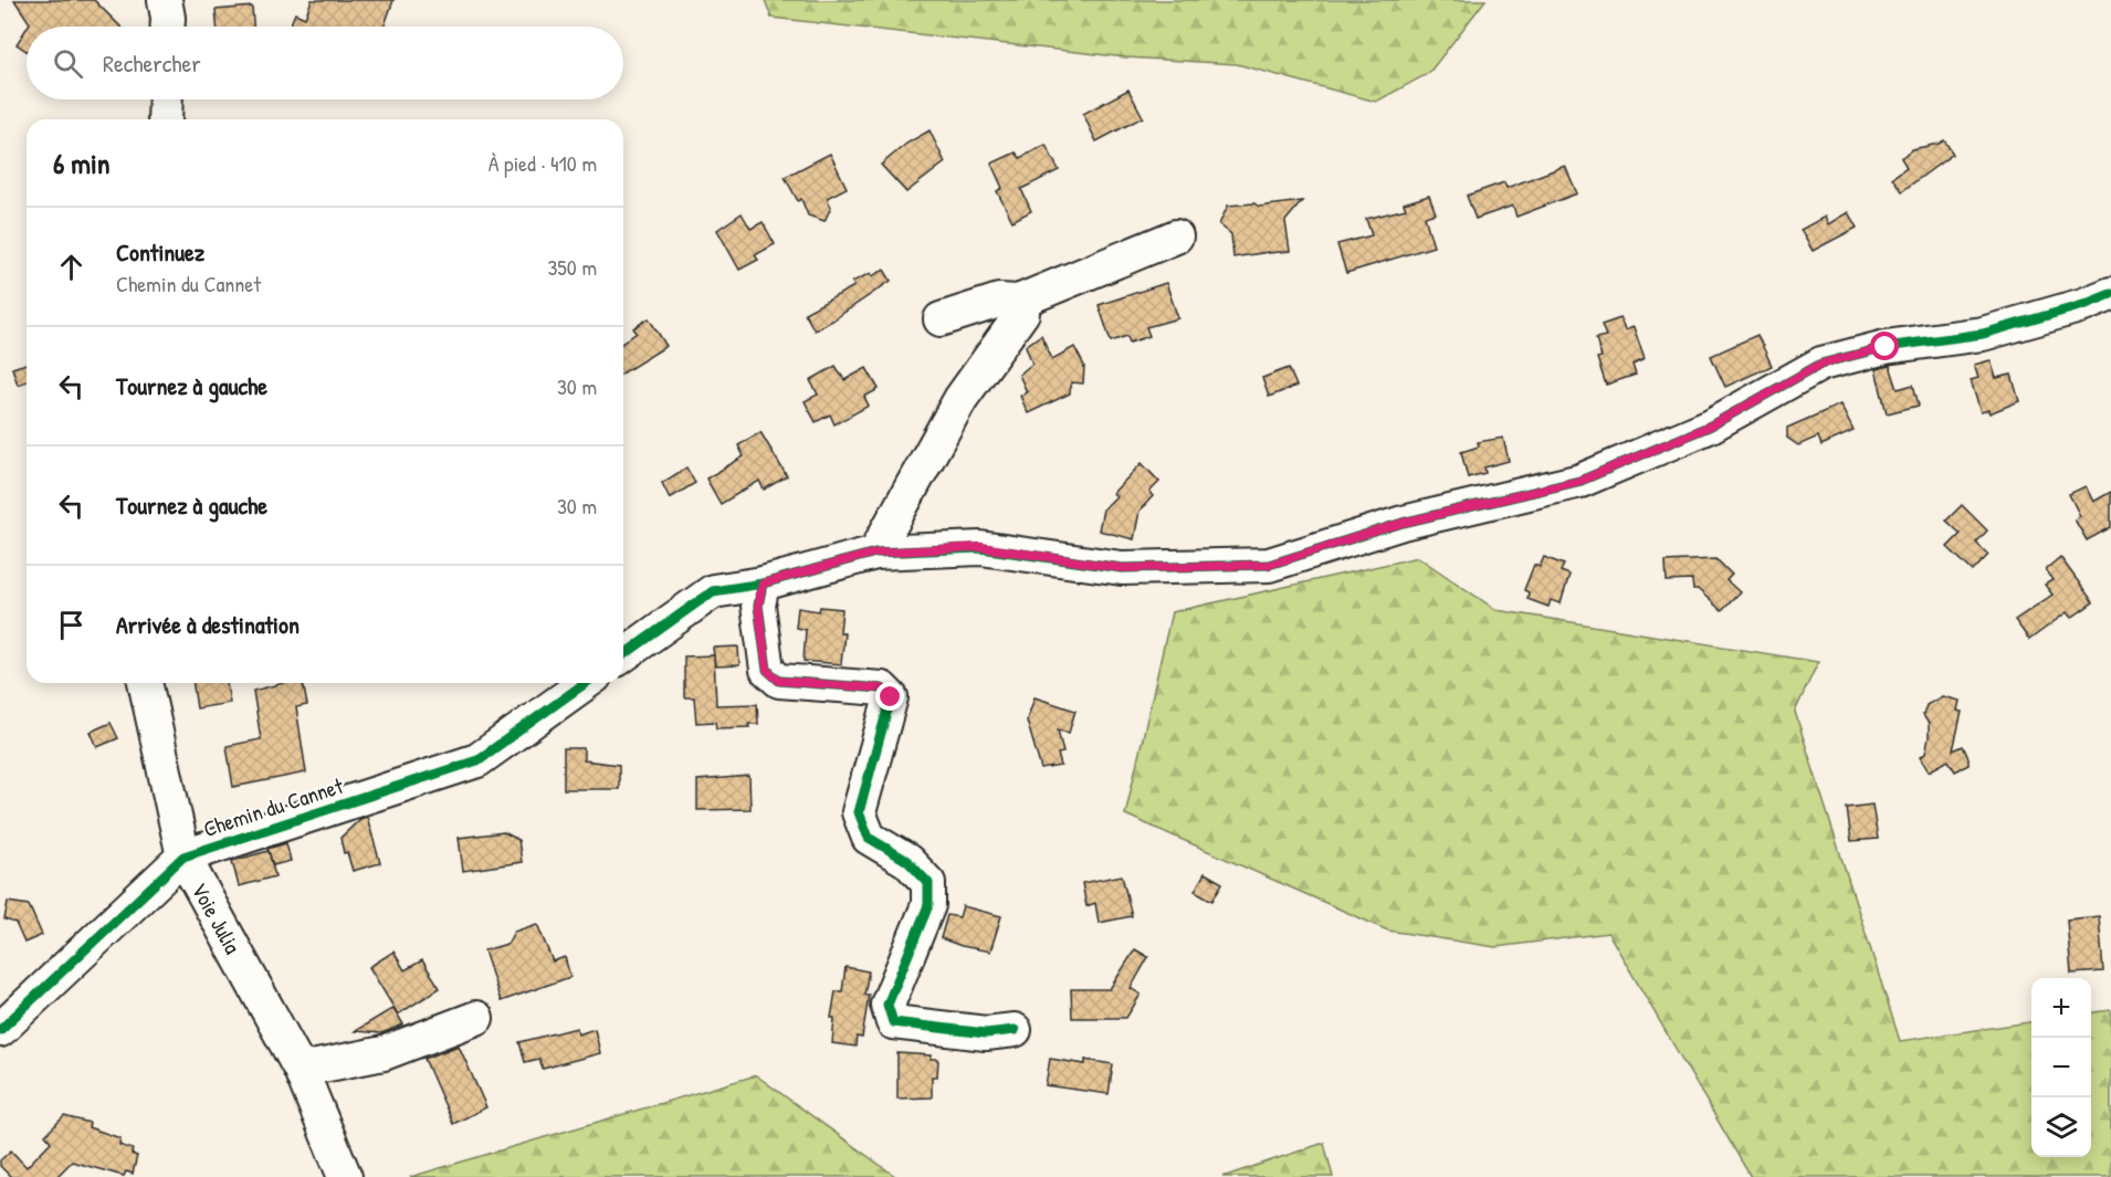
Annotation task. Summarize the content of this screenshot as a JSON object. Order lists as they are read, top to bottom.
{
  "streets": {
    "street": ["Chemin du Cannet", "Voie Julia"]
  },
  "crossings": [
    ["Chemin du Cannet", "Voie Julia"]
  ],
  "page": {
    "search": "Rechercher",
    "heading": ["6 min", "À pied · 410 m"],
    "list": [
      ["Continuez", "Chemin du Cannet", "350 m"],
      ["Tournez à gauche", "30 m"],
      ["Tournez à gauche", "30 m"],
      "Arrivée à destination"
    ],
    "map_buttons": ["+", "−"]
  }
}
